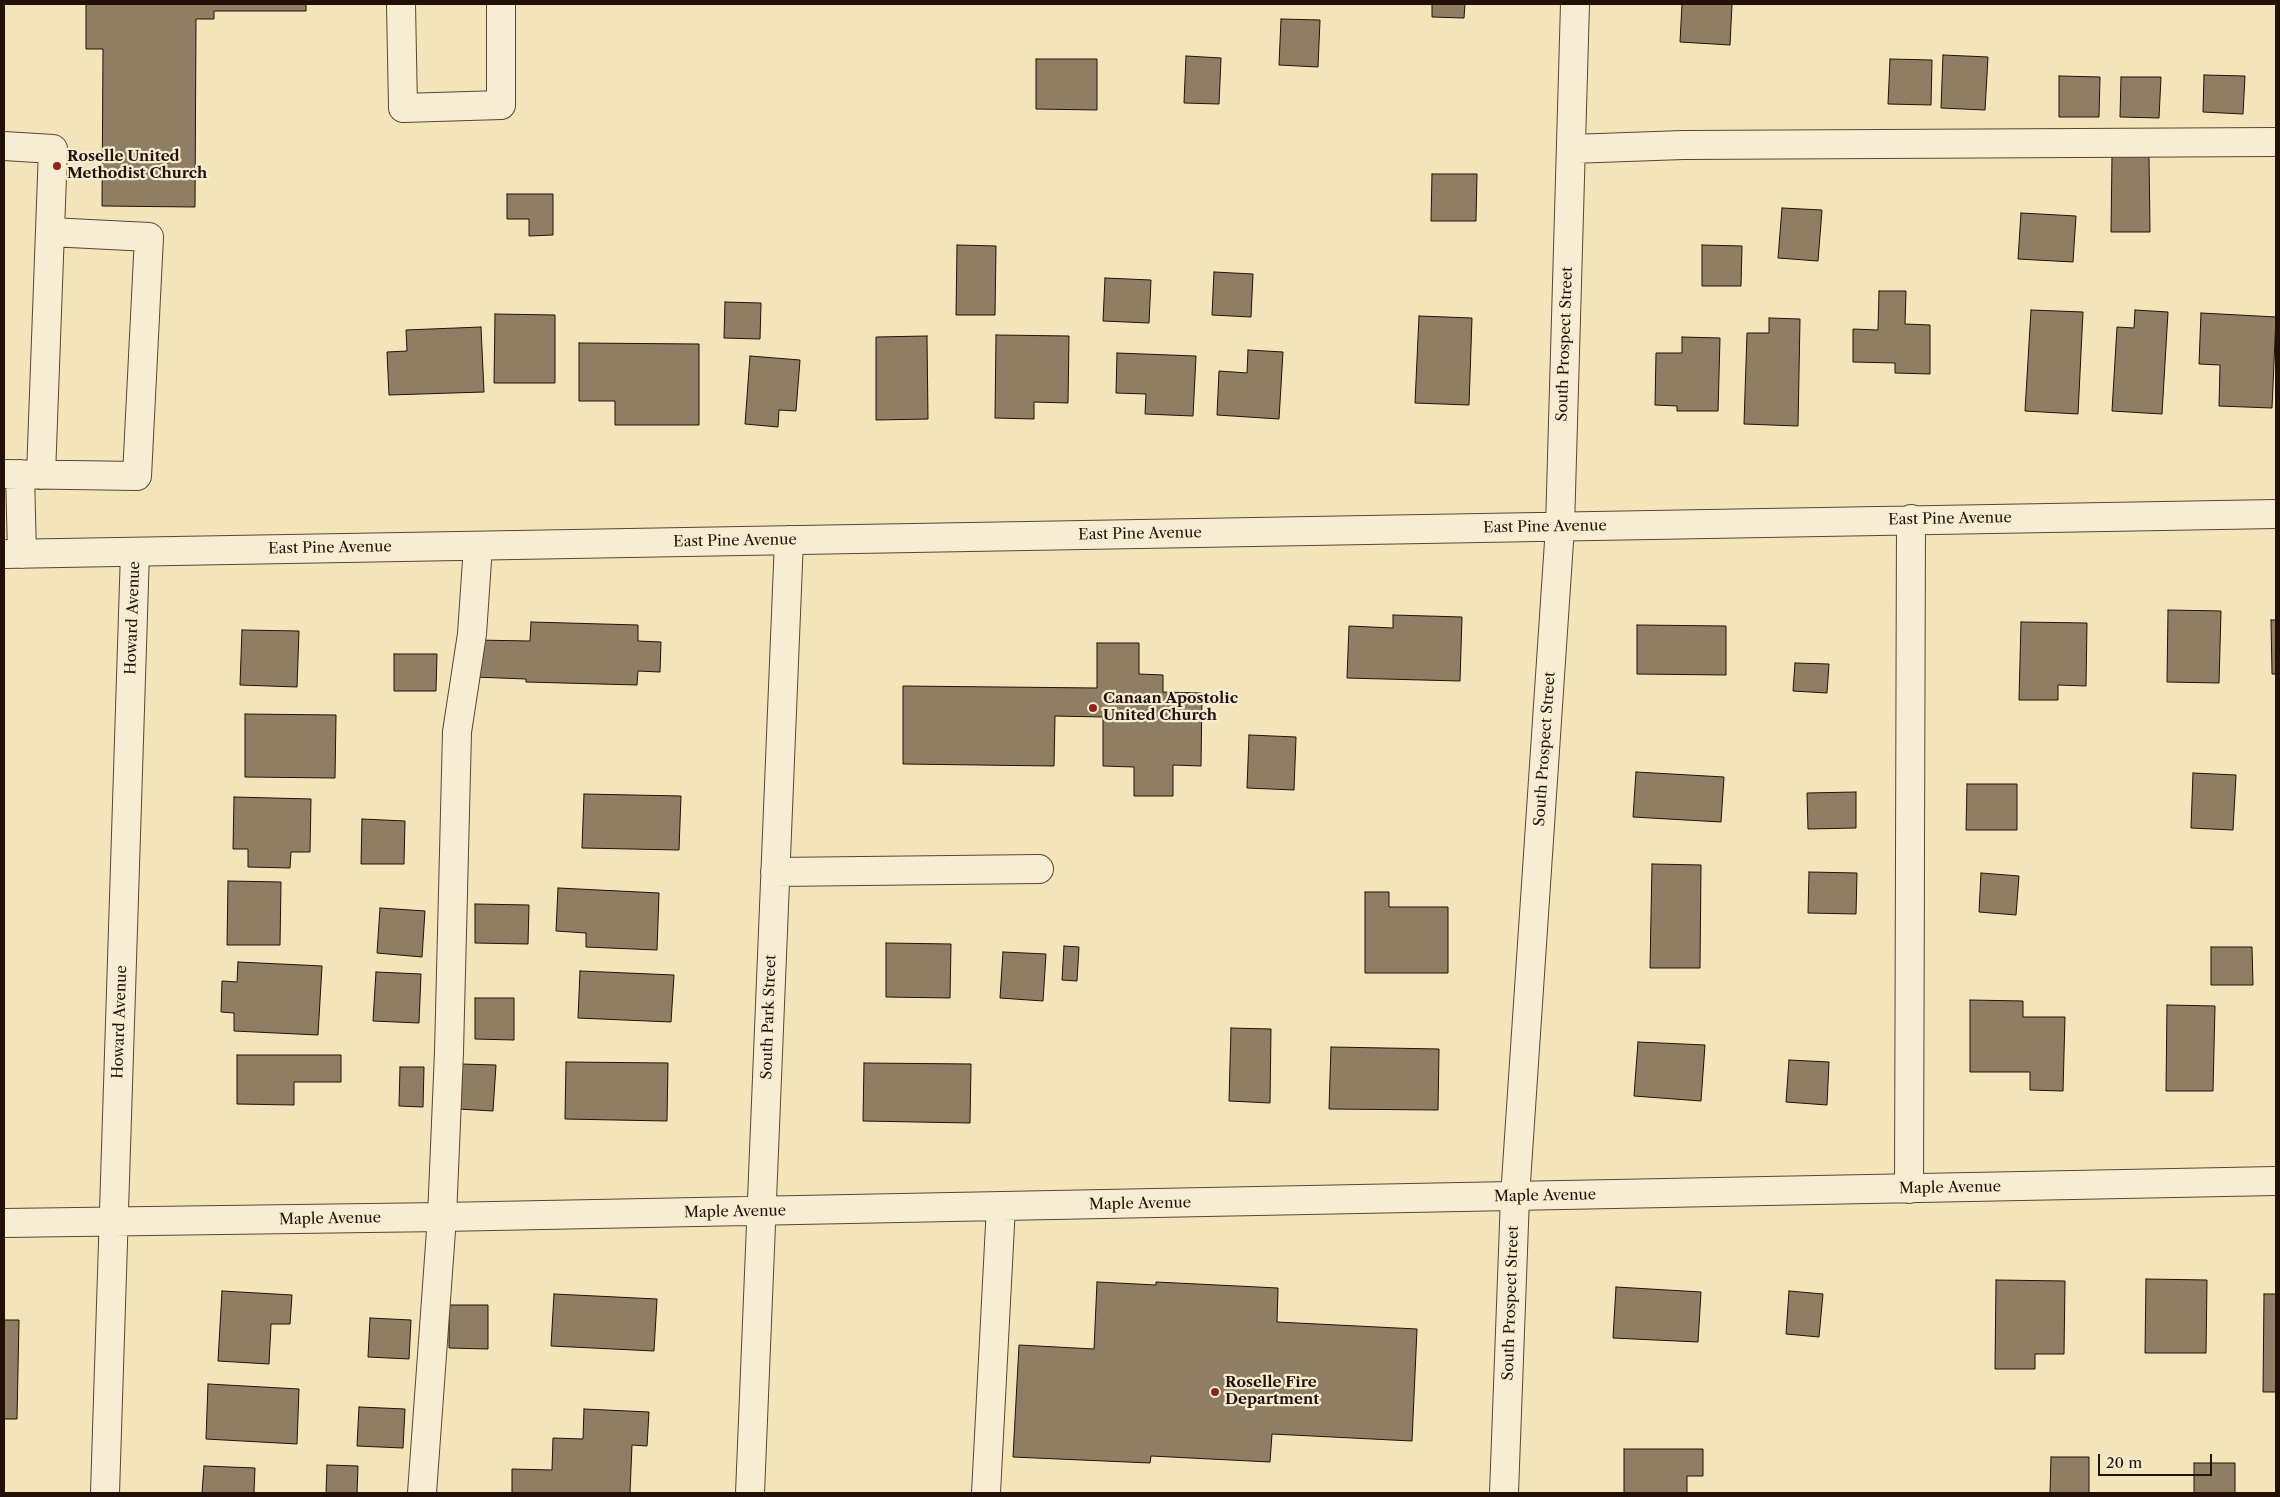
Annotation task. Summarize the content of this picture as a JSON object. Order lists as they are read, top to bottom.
{
  "streets": {
    "street": [
      "South Prospect Street",
      "East Pine Avenue",
      "Howard Avenue",
      "South Park Street",
      "Maple Avenue"
    ]
  },
  "crossings": [
    ["South Prospect Street", "East Pine Avenue"],
    ["South Prospect Street", "Maple Avenue"],
    ["East Pine Avenue", "Howard Avenue"],
    ["East Pine Avenue", "South Park Street"],
    ["Howard Avenue", "Maple Avenue"],
    ["South Park Street", "Maple Avenue"]
  ],
  "places": ["Roselle United Methodist Church", "Canaan Apostolic United Church", "Roselle Fire Department"],
  "scale_bar": "20 m"
}
